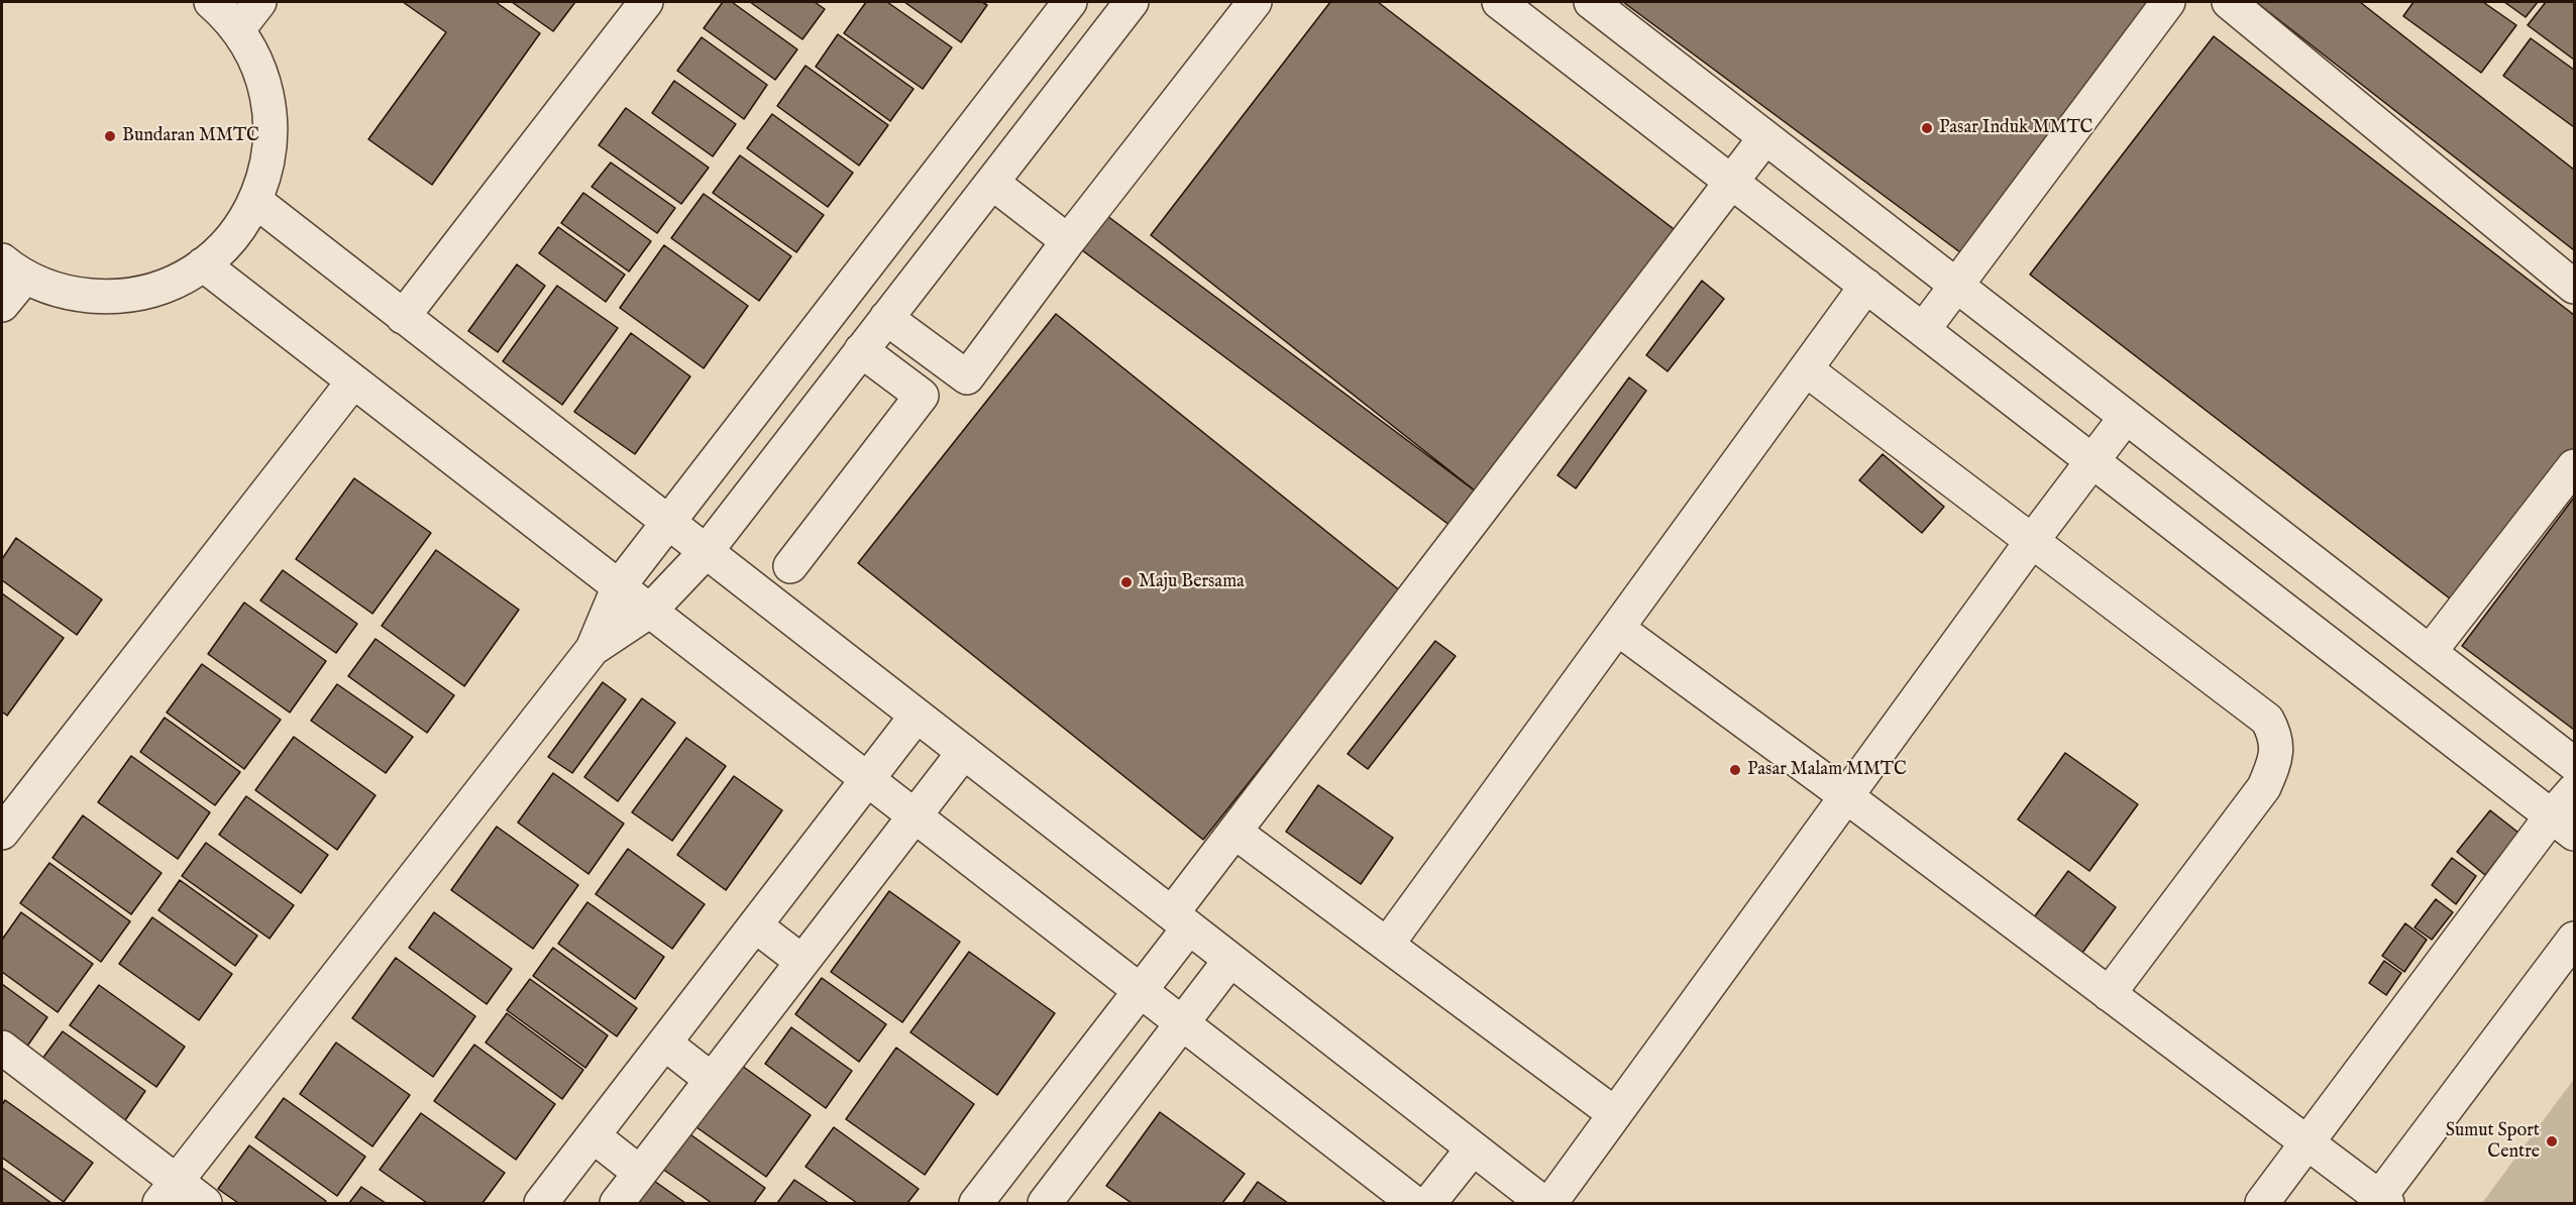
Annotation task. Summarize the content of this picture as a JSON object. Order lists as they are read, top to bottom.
{
  "places": [
    "Pasar Induk MMTC",
    "Bundaran MMTC",
    "Maju Bersama",
    "Pasar Malam MMTC",
    "Sumut Sport Centre"
  ]
}
